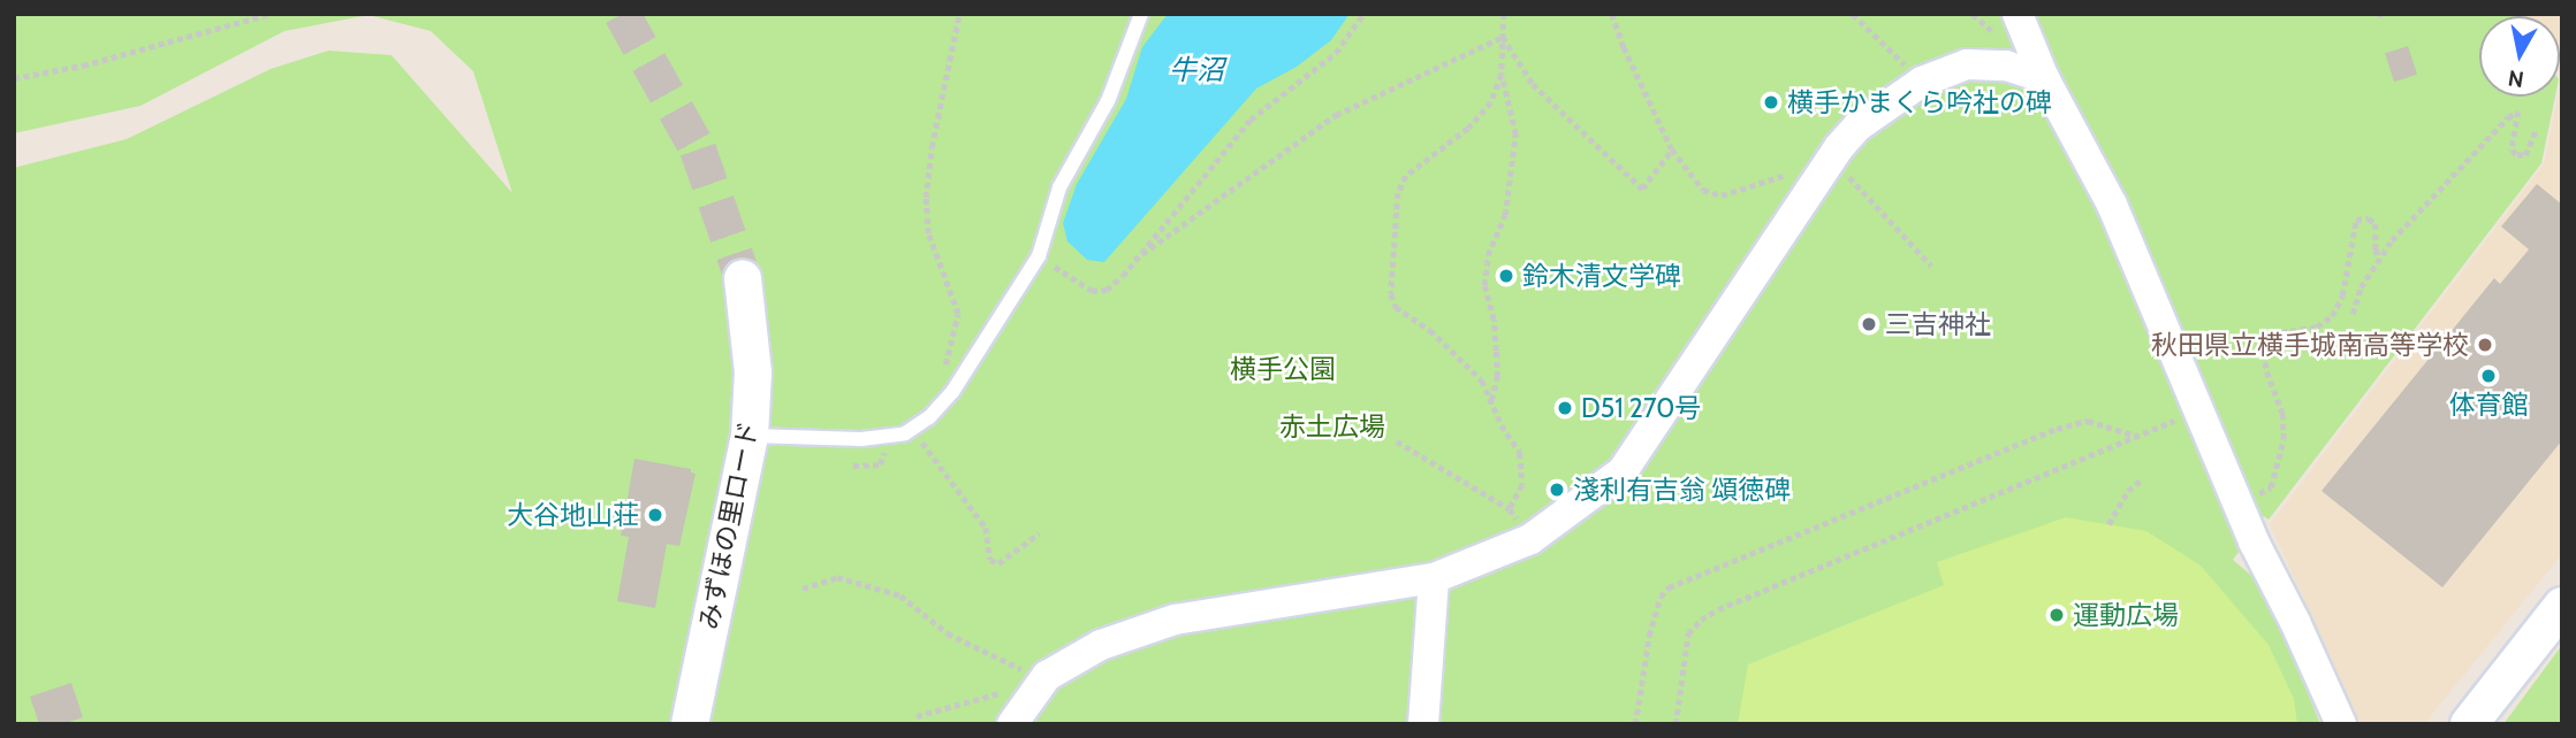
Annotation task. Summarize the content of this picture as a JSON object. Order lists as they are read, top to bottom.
{
  "streets": {
    "street": ["みずほの里ロード"]
  },
  "water": ["牛沼"],
  "parks": ["横手公園", "赤土広場"],
  "places": [
    "横手かまくら吟社の碑",
    "鈴木清文学碑",
    "三吉神社",
    "秋田県立横手城南高等学校",
    "体育館",
    "D51 270号",
    "淺利有吉翁 頌徳碑",
    "大谷地山荘",
    "運動広場"
  ],
  "north": "bottom"
}
